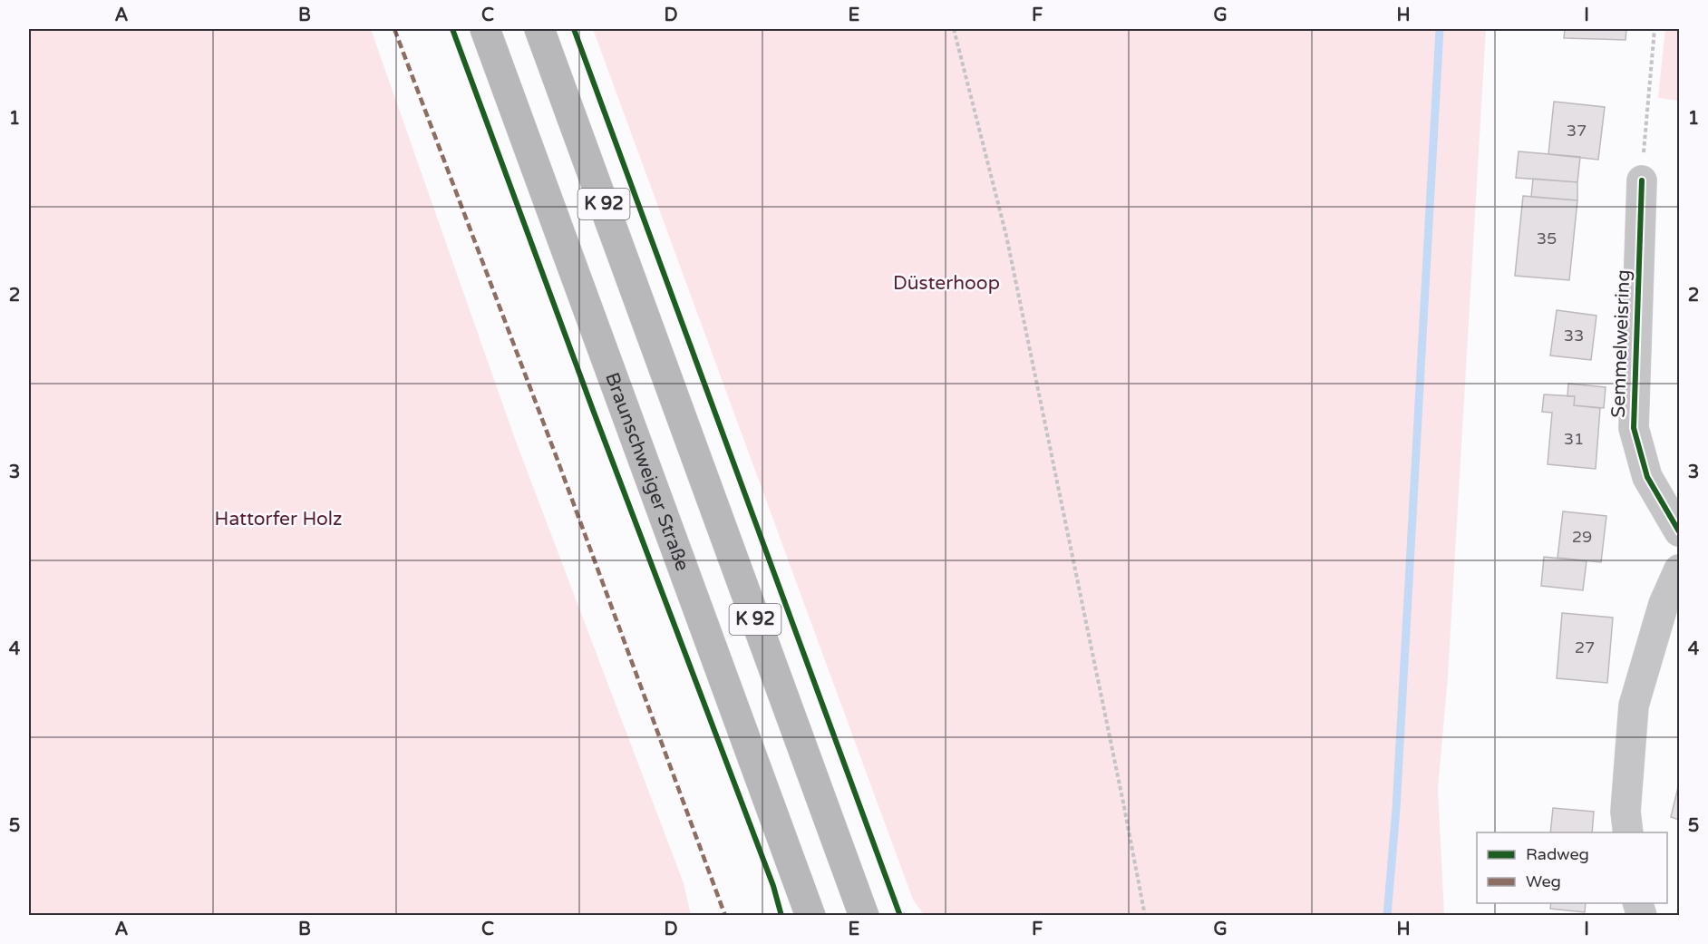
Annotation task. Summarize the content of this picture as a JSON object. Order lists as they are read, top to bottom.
{
  "streets": {
    "highway": ["K 92", "Braunschweiger Straße"],
    "street": ["Semmelweisring"]
  },
  "parks": ["Düsterhoop", "Hattorfer Holz"],
  "house_numbers": [
    "37",
    "35",
    "33",
    "31",
    "29",
    "27"
  ],
  "legend": ["Radweg", "Weg"],
  "grid": {
    "columns": [
      "A",
      "B",
      "C",
      "D",
      "E",
      "F",
      "G",
      "H",
      "I"
    ],
    "rows": [
      "1",
      "2",
      "3",
      "4",
      "5"
    ]
  }
}
